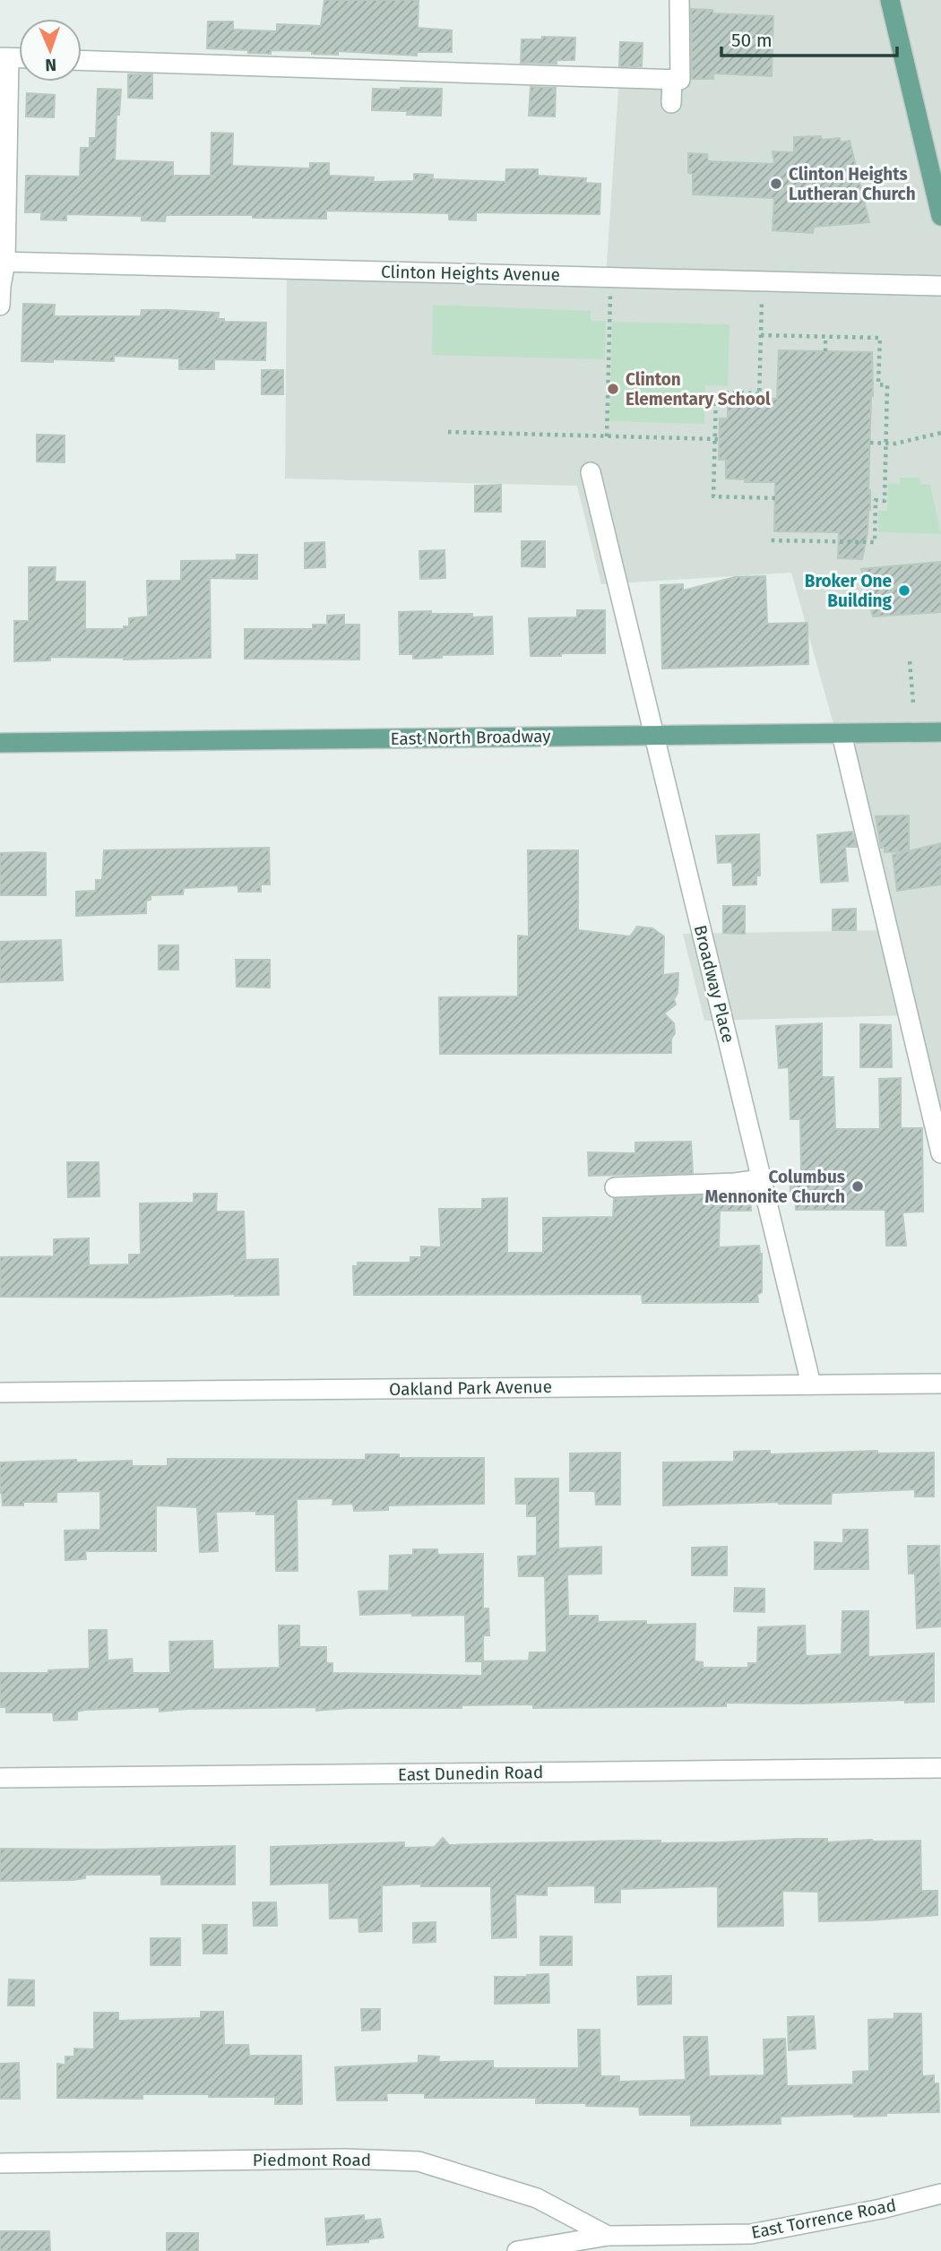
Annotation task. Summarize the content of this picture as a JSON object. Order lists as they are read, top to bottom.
{
  "streets": {
    "main road": ["East North Broadway"],
    "street": [
      "Clinton Heights Avenue",
      "Broadway Place",
      "Oakland Park Avenue",
      "East Dunedin Road",
      "Piedmont Road",
      "East Torrence Road"
    ]
  },
  "crossings": [
    ["East North Broadway", "Broadway Place"],
    ["Broadway Place", "Oakland Park Avenue"],
    ["Piedmont Road", "East Torrence Road"]
  ],
  "places": [
    "Clinton Heights Lutheran Church",
    "Clinton Elementary School",
    "Broker One Building",
    "Columbus Mennonite Church"
  ],
  "scale_bar": "50 m",
  "north": "bottom"
}
